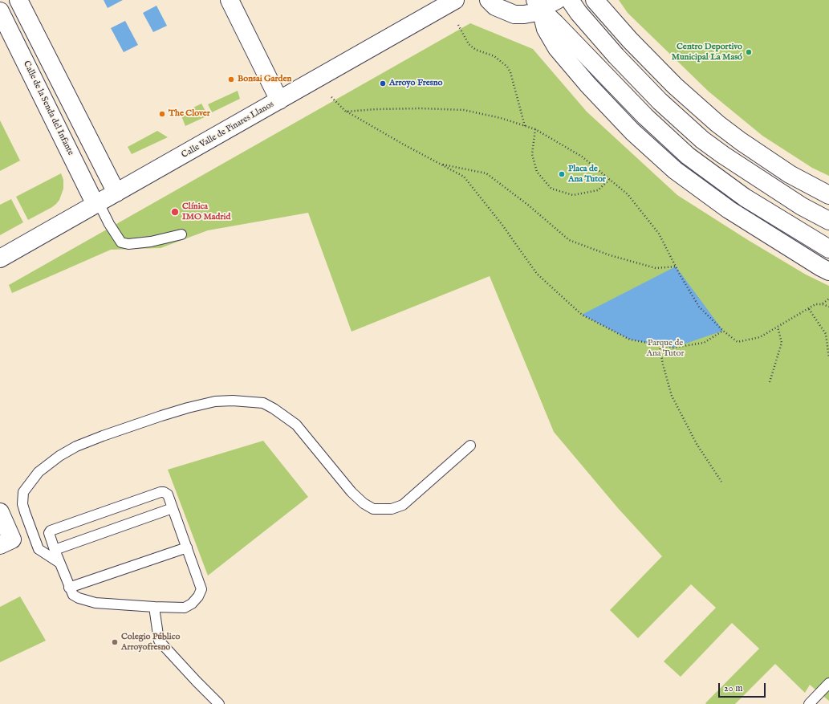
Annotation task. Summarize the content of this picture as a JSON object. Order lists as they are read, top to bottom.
{
  "streets": {
    "main road": ["Calle de la Senda del Infante", "Calle Valle de Pinares Llanos"]
  },
  "crossings": [
    ["Calle de la Senda del Infante", "Calle Valle de Pinares Llanos"]
  ],
  "parks": ["Parque de Ana Tutor"],
  "places": [
    "Centro Deportivo Municipal La Masó",
    "Bonsai Garden",
    "Arroyo Fresno",
    "The Clover",
    "Placa de Ana Tutor",
    "Clínica IMO Madrid",
    "Colegio Público Arroyofresno"
  ],
  "scale_bar": "20 m"
}
